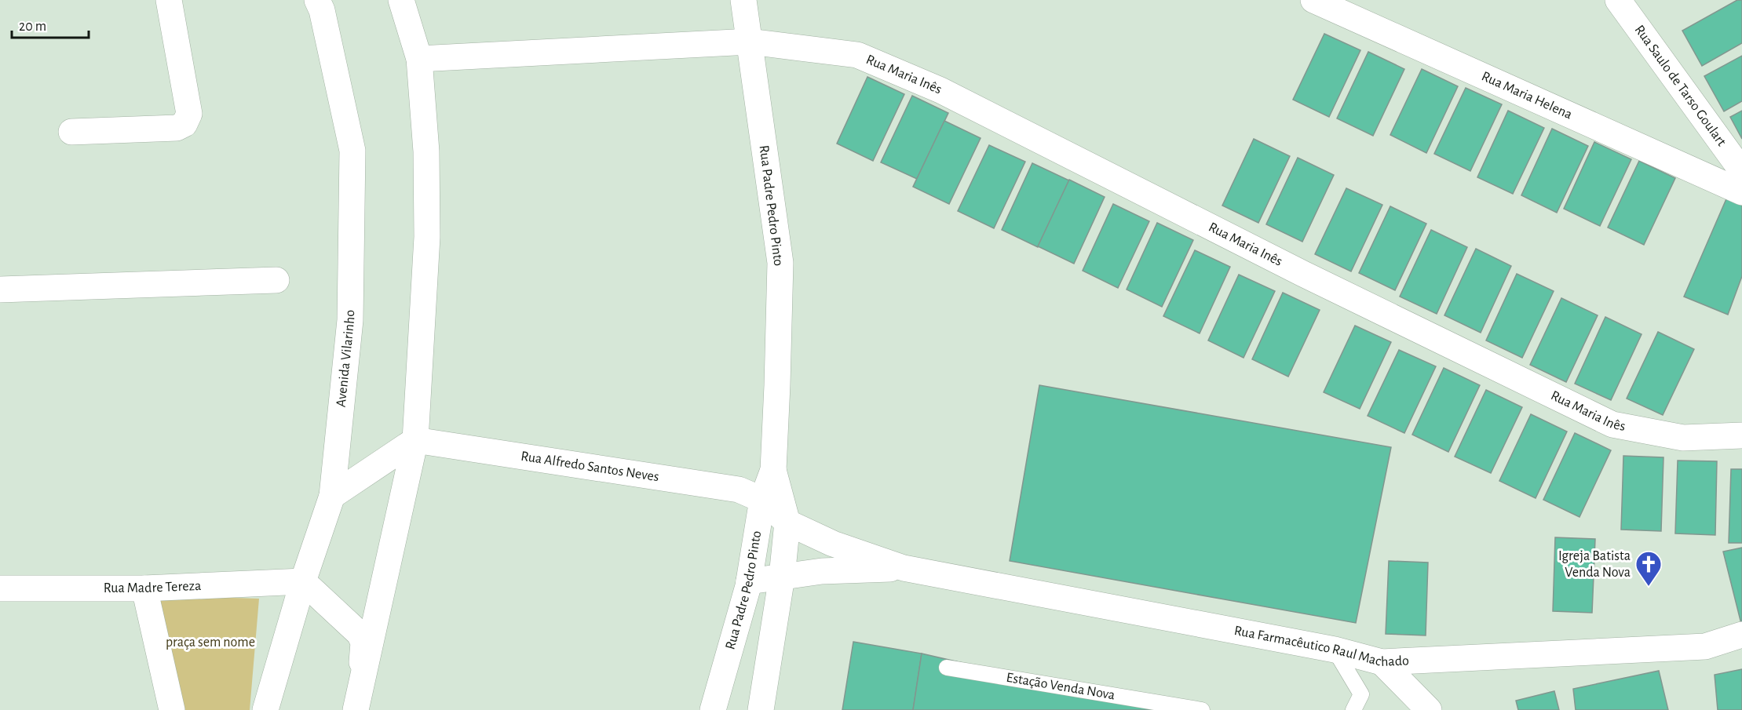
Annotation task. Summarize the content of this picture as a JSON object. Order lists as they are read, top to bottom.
{
  "streets": {
    "main road": [
      "Rua Maria Inês",
      "Rua Saulo de Tarso Goulart",
      "Rua Maria Helena",
      "Rua Padre Pedro Pinto",
      "Avenida Vilarinho",
      "Rua Alfredo Santos Neves",
      "Rua Madre Tereza",
      "Rua Farmacêutico Raul Machado"
    ],
    "lane": ["Estação Venda Nova"]
  },
  "crossings": [
    ["Rua Maria Inês", "Rua Padre Pedro Pinto"],
    ["Rua Padre Pedro Pinto", "Rua Alfredo Santos Neves"],
    ["Rua Padre Pedro Pinto", "Rua Farmacêutico Raul Machado"],
    ["Avenida Vilarinho", "Rua Madre Tereza"],
    ["Rua Alfredo Santos Neves", "Rua Farmacêutico Raul Machado"]
  ],
  "parks": ["praça sem nome"],
  "places": {
    "church": ["Igreja Batista Venda Nova"]
  },
  "scale_bar": "20 m"
}
